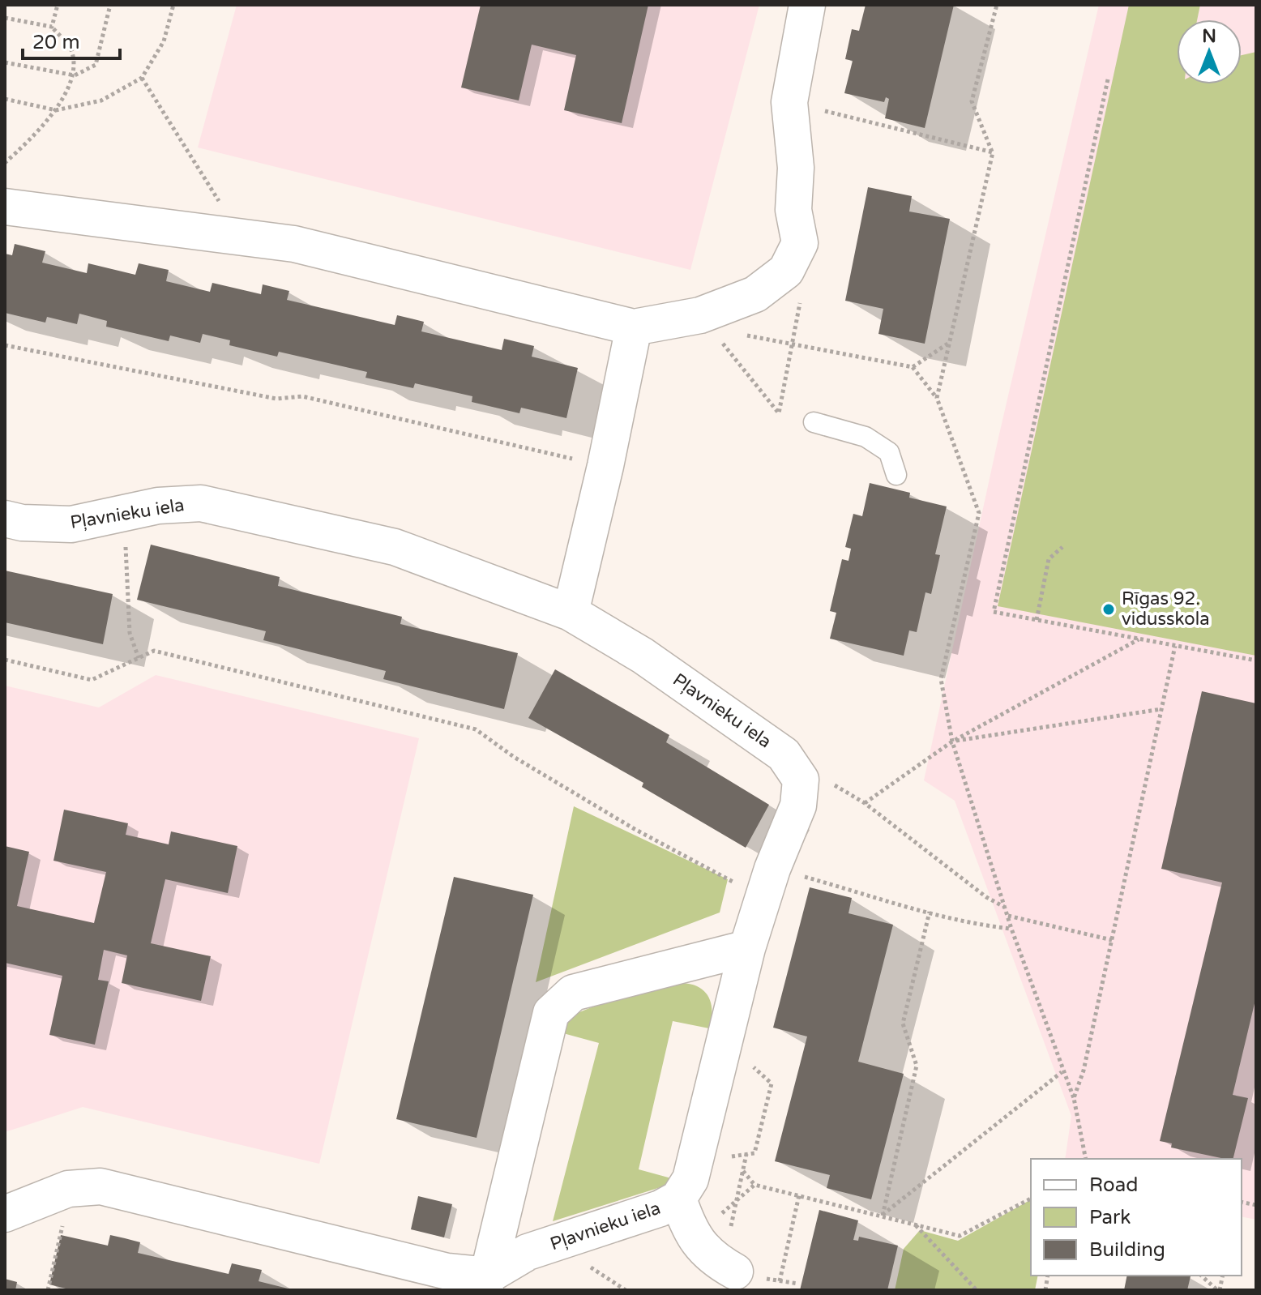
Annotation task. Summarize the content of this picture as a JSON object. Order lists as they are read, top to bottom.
{
  "streets": {
    "street": ["Pļavnieku iela"]
  },
  "places": ["Rīgas 92. vidusskola"],
  "legend": ["Road", "Park", "Building"],
  "scale_bar": "20 m",
  "north": "top"
}
